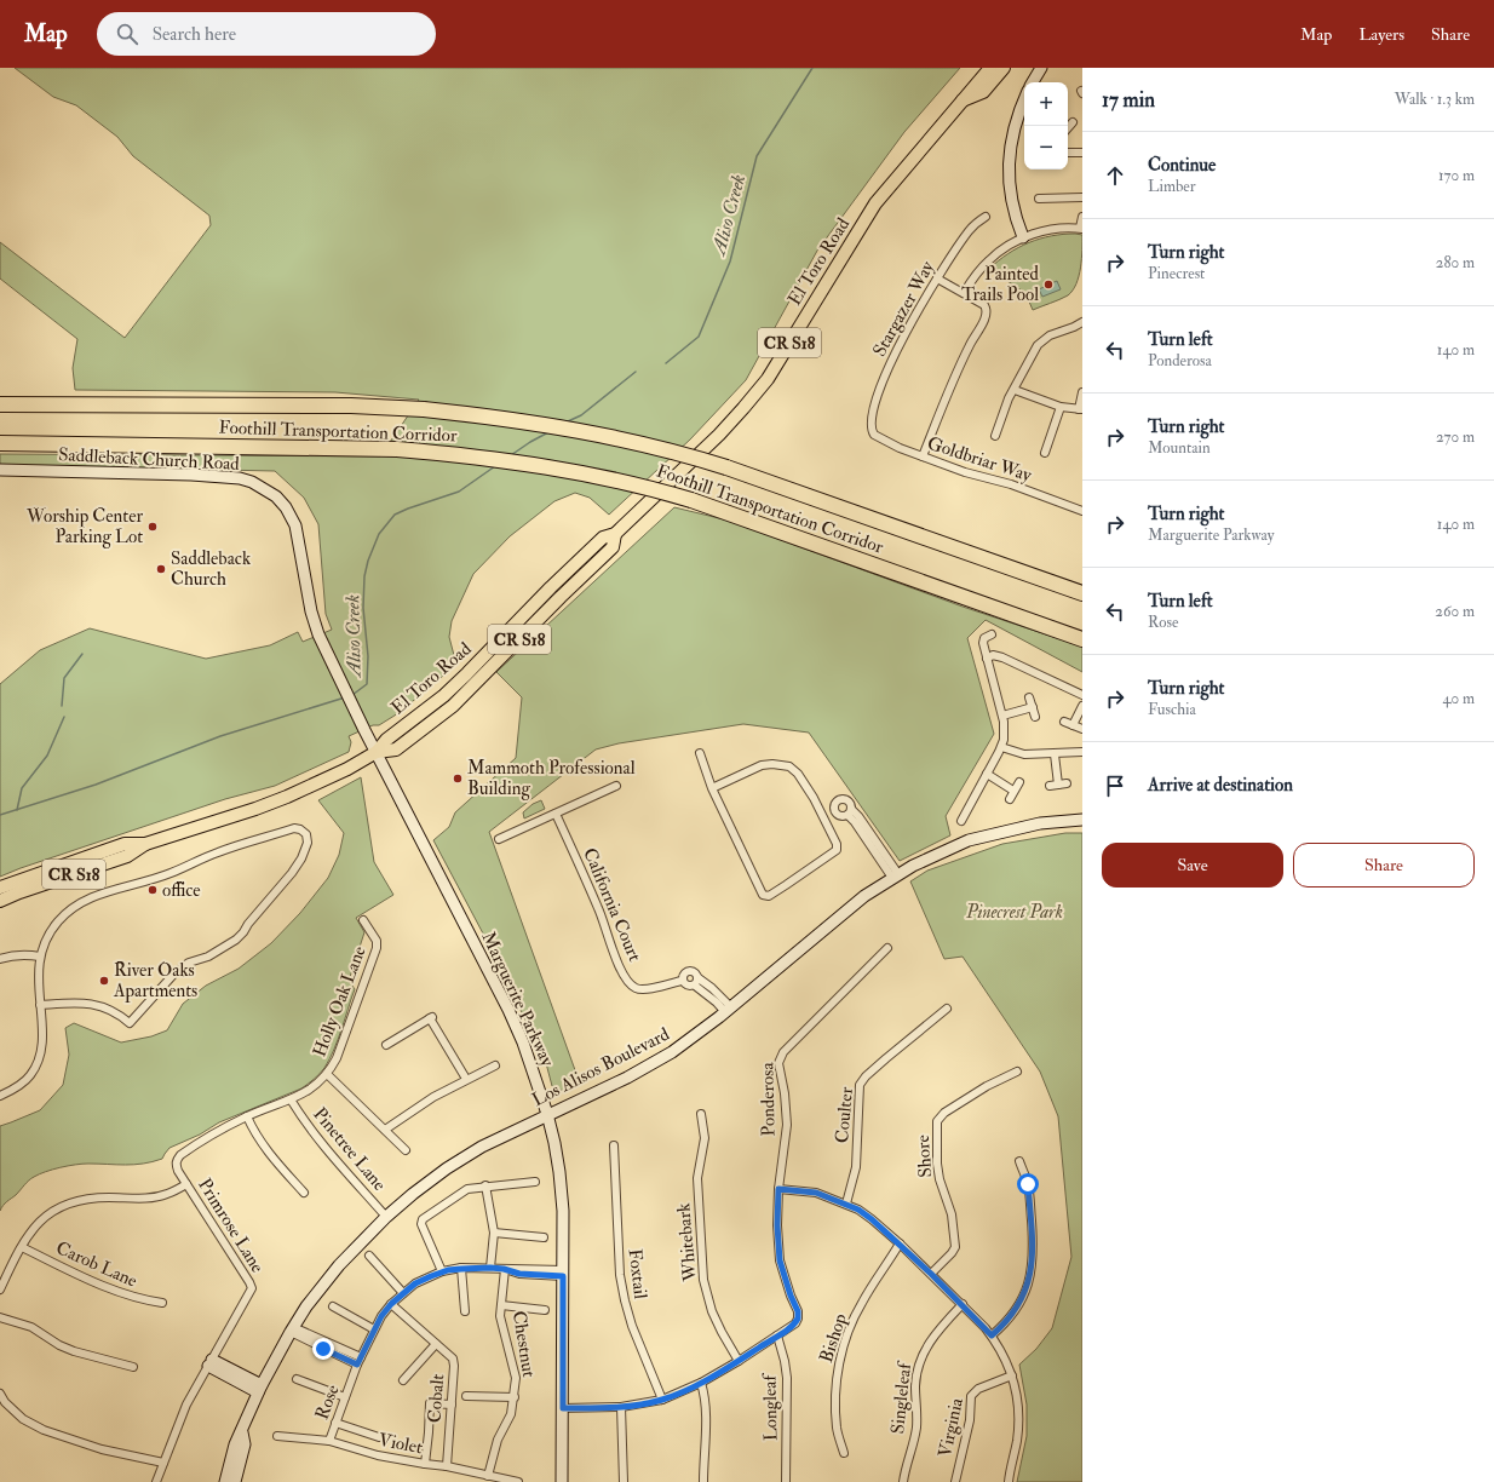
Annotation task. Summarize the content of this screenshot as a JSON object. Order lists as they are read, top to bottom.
{
  "streets": {
    "highway": ["Foothill Transportation Corridor"],
    "main road": [
      "El Toro Road",
      "CR S18",
      "Saddleback Church Road",
      "Marguerite Parkway",
      "Los Alisos Boulevard"
    ],
    "street": [
      "Stargazer Way",
      "Goldbriar Way",
      "California Court",
      "Holly Oak Lane",
      "Ponderosa",
      "Coulter",
      "Pinetree Lane",
      "Shore",
      "Primrose Lane",
      "Whitebark",
      "Carob Lane",
      "Foxtail",
      "Bishop",
      "Chestnut",
      "Cobalt",
      "Singleleaf",
      "Rose",
      "Longleaf",
      "Virginia",
      "Violet"
    ]
  },
  "crossings": [
    ["El Toro Road", "Saddleback Church Road"],
    ["El Toro Road", "Marguerite Parkway"],
    ["Stargazer Way", "Goldbriar Way"],
    ["Saddleback Church Road", "Marguerite Parkway"],
    ["Marguerite Parkway", "Los Alisos Boulevard"],
    ["Marguerite Parkway", "Rose"],
    ["Holly Oak Lane", "Pinetree Lane"],
    ["Holly Oak Lane", "Primrose Lane"],
    ["Los Alisos Boulevard", "Pinetree Lane"],
    ["Ponderosa", "Longleaf"],
    ["Chestnut", "Rose"],
    ["Chestnut", "Violet"],
    ["Cobalt", "Rose"],
    ["Cobalt", "Violet"],
    ["Rose", "Violet"]
  ],
  "water": ["Aliso Creek"],
  "parks": ["Pinecrest Park"],
  "places": [
    "Painted Trails Pool",
    "Worship Center Parking Lot",
    "Saddleback Church",
    "Mammoth Professional Building",
    "office",
    "River Oaks Apartments"
  ],
  "page": {
    "header": "Map",
    "search": "Search here",
    "nav": ["Map", "Layers", "Share"],
    "heading": ["17 min", "Walk · 1.3 km"],
    "map_buttons": ["+", "−"],
    "list": [
      ["Continue", "Limber", "170 m"],
      ["Turn right", "Pinecrest", "280 m"],
      ["Turn left", "Ponderosa", "140 m"],
      ["Turn right", "Mountain", "270 m"],
      ["Turn right", "Marguerite Parkway", "140 m"],
      ["Turn left", "Rose", "260 m"],
      ["Turn right", "Fuschia", "40 m"],
      "Arrive at destination"
    ],
    "buttons": ["Save", "Share"]
  }
}
